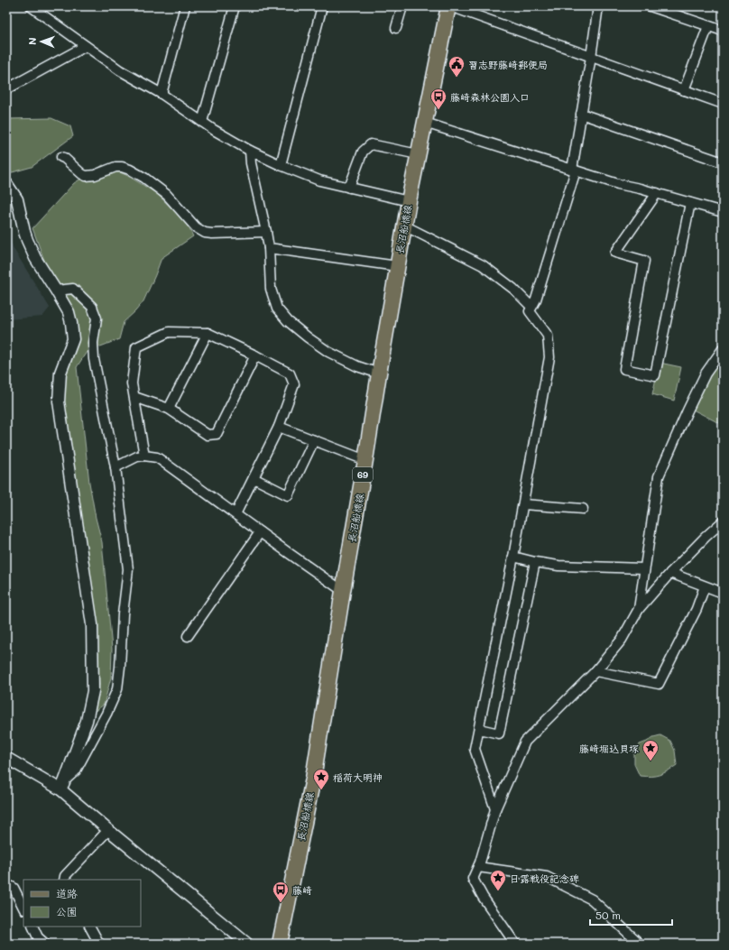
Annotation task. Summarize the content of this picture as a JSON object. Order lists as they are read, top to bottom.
{
  "streets": {
    "main road": ["長沼船橋線", "69"]
  },
  "places": {
    "public building": ["習志野藤崎郵便局"],
    "bus stop": ["藤崎森林公園入口", "藤崎"],
    "place": ["藤崎堀込貝塚", "稲荷大明神", "日露戦役記念碑"]
  },
  "legend": ["道路", "公園"],
  "scale_bar": "50 m",
  "north": "left"
}
